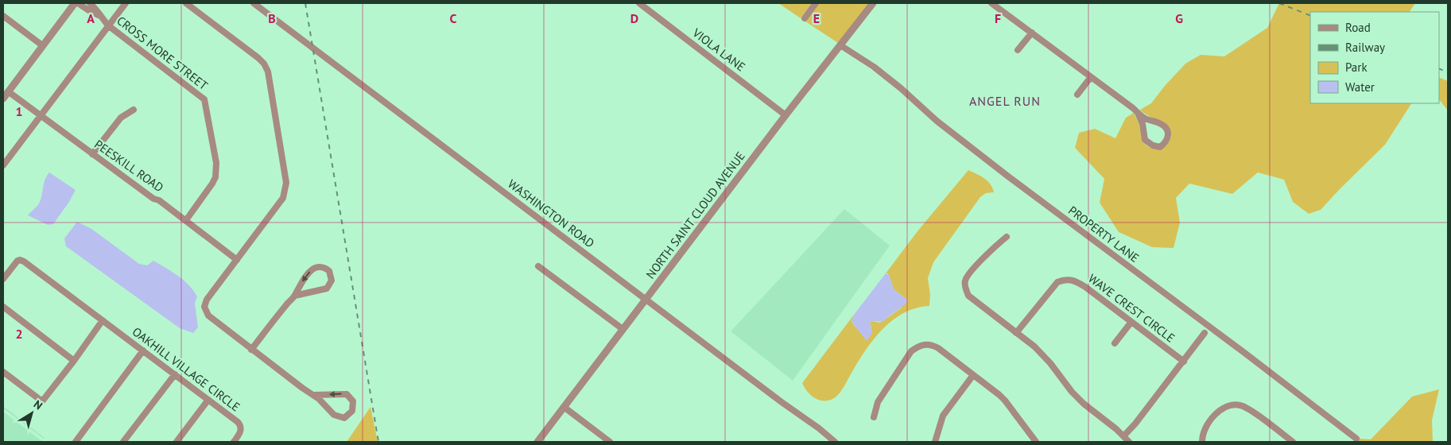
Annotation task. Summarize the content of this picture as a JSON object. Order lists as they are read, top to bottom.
{
  "streets": {
    "street": [
      "VIOLA LANE",
      "CROSS MORE STREET",
      "PEESKILL ROAD",
      "WASHINGTON ROAD",
      "NORTH SAINT CLOUD AVENUE",
      "PROPERTY LANE",
      "WAVE CREST CIRCLE",
      "OAKHILL VILLAGE CIRCLE"
    ]
  },
  "crossings": [
    ["VIOLA LANE", "NORTH SAINT CLOUD AVENUE"],
    ["CROSS MORE STREET", "PEESKILL ROAD"],
    ["WASHINGTON ROAD", "NORTH SAINT CLOUD AVENUE"],
    ["NORTH SAINT CLOUD AVENUE", "PROPERTY LANE"]
  ],
  "districts": ["ANGEL RUN"],
  "legend": [
    "Road",
    "Railway",
    "Park",
    "Water"
  ],
  "north": "top right",
  "grid": {
    "columns": [
      "A",
      "B",
      "C",
      "D",
      "E",
      "F",
      "G"
    ],
    "rows": ["1", "2"]
  }
}
